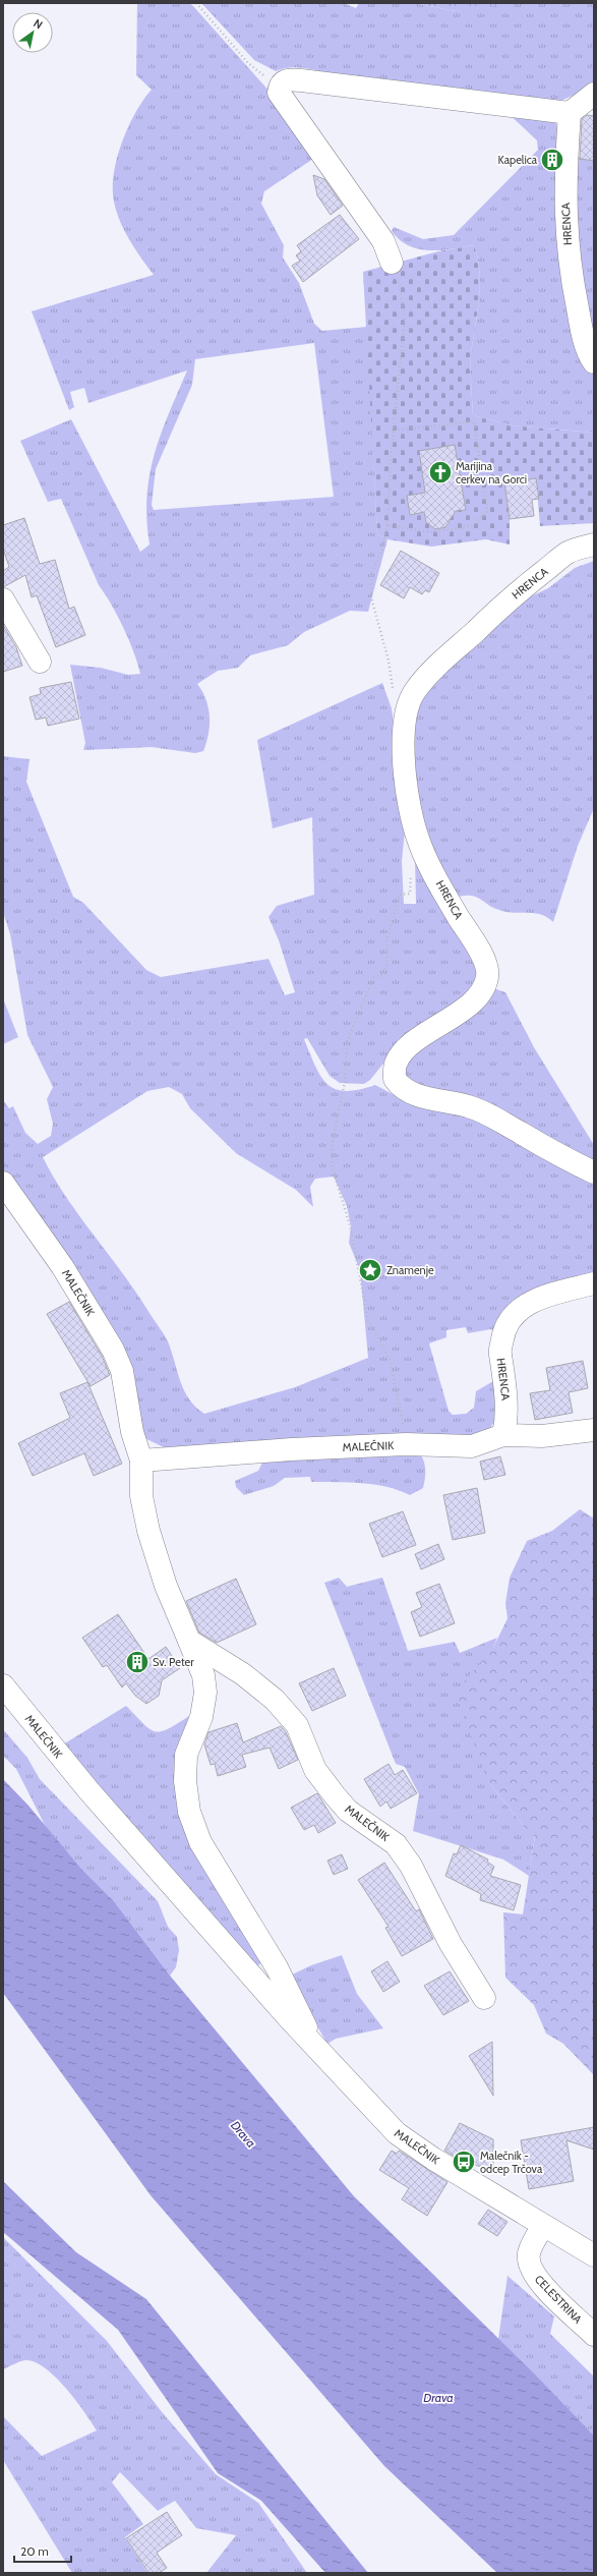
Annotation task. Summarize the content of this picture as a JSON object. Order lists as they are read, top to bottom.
{
  "streets": {
    "street": ["HRENCA", "MALEČNIK", "CELESTRINA"]
  },
  "crossings": [
    ["HRENCA", "MALEČNIK"],
    ["MALEČNIK", "CELESTRINA"]
  ],
  "water": ["Drava"],
  "places": {
    "building": ["Kapelica", "Sv. Peter"],
    "church": ["Marijina cerkev na Gorci"],
    "place": ["Znamenje"],
    "bus stop": ["Malečnik - odcep Trčova"]
  },
  "scale_bar": "20 m",
  "north": "top right"
}
